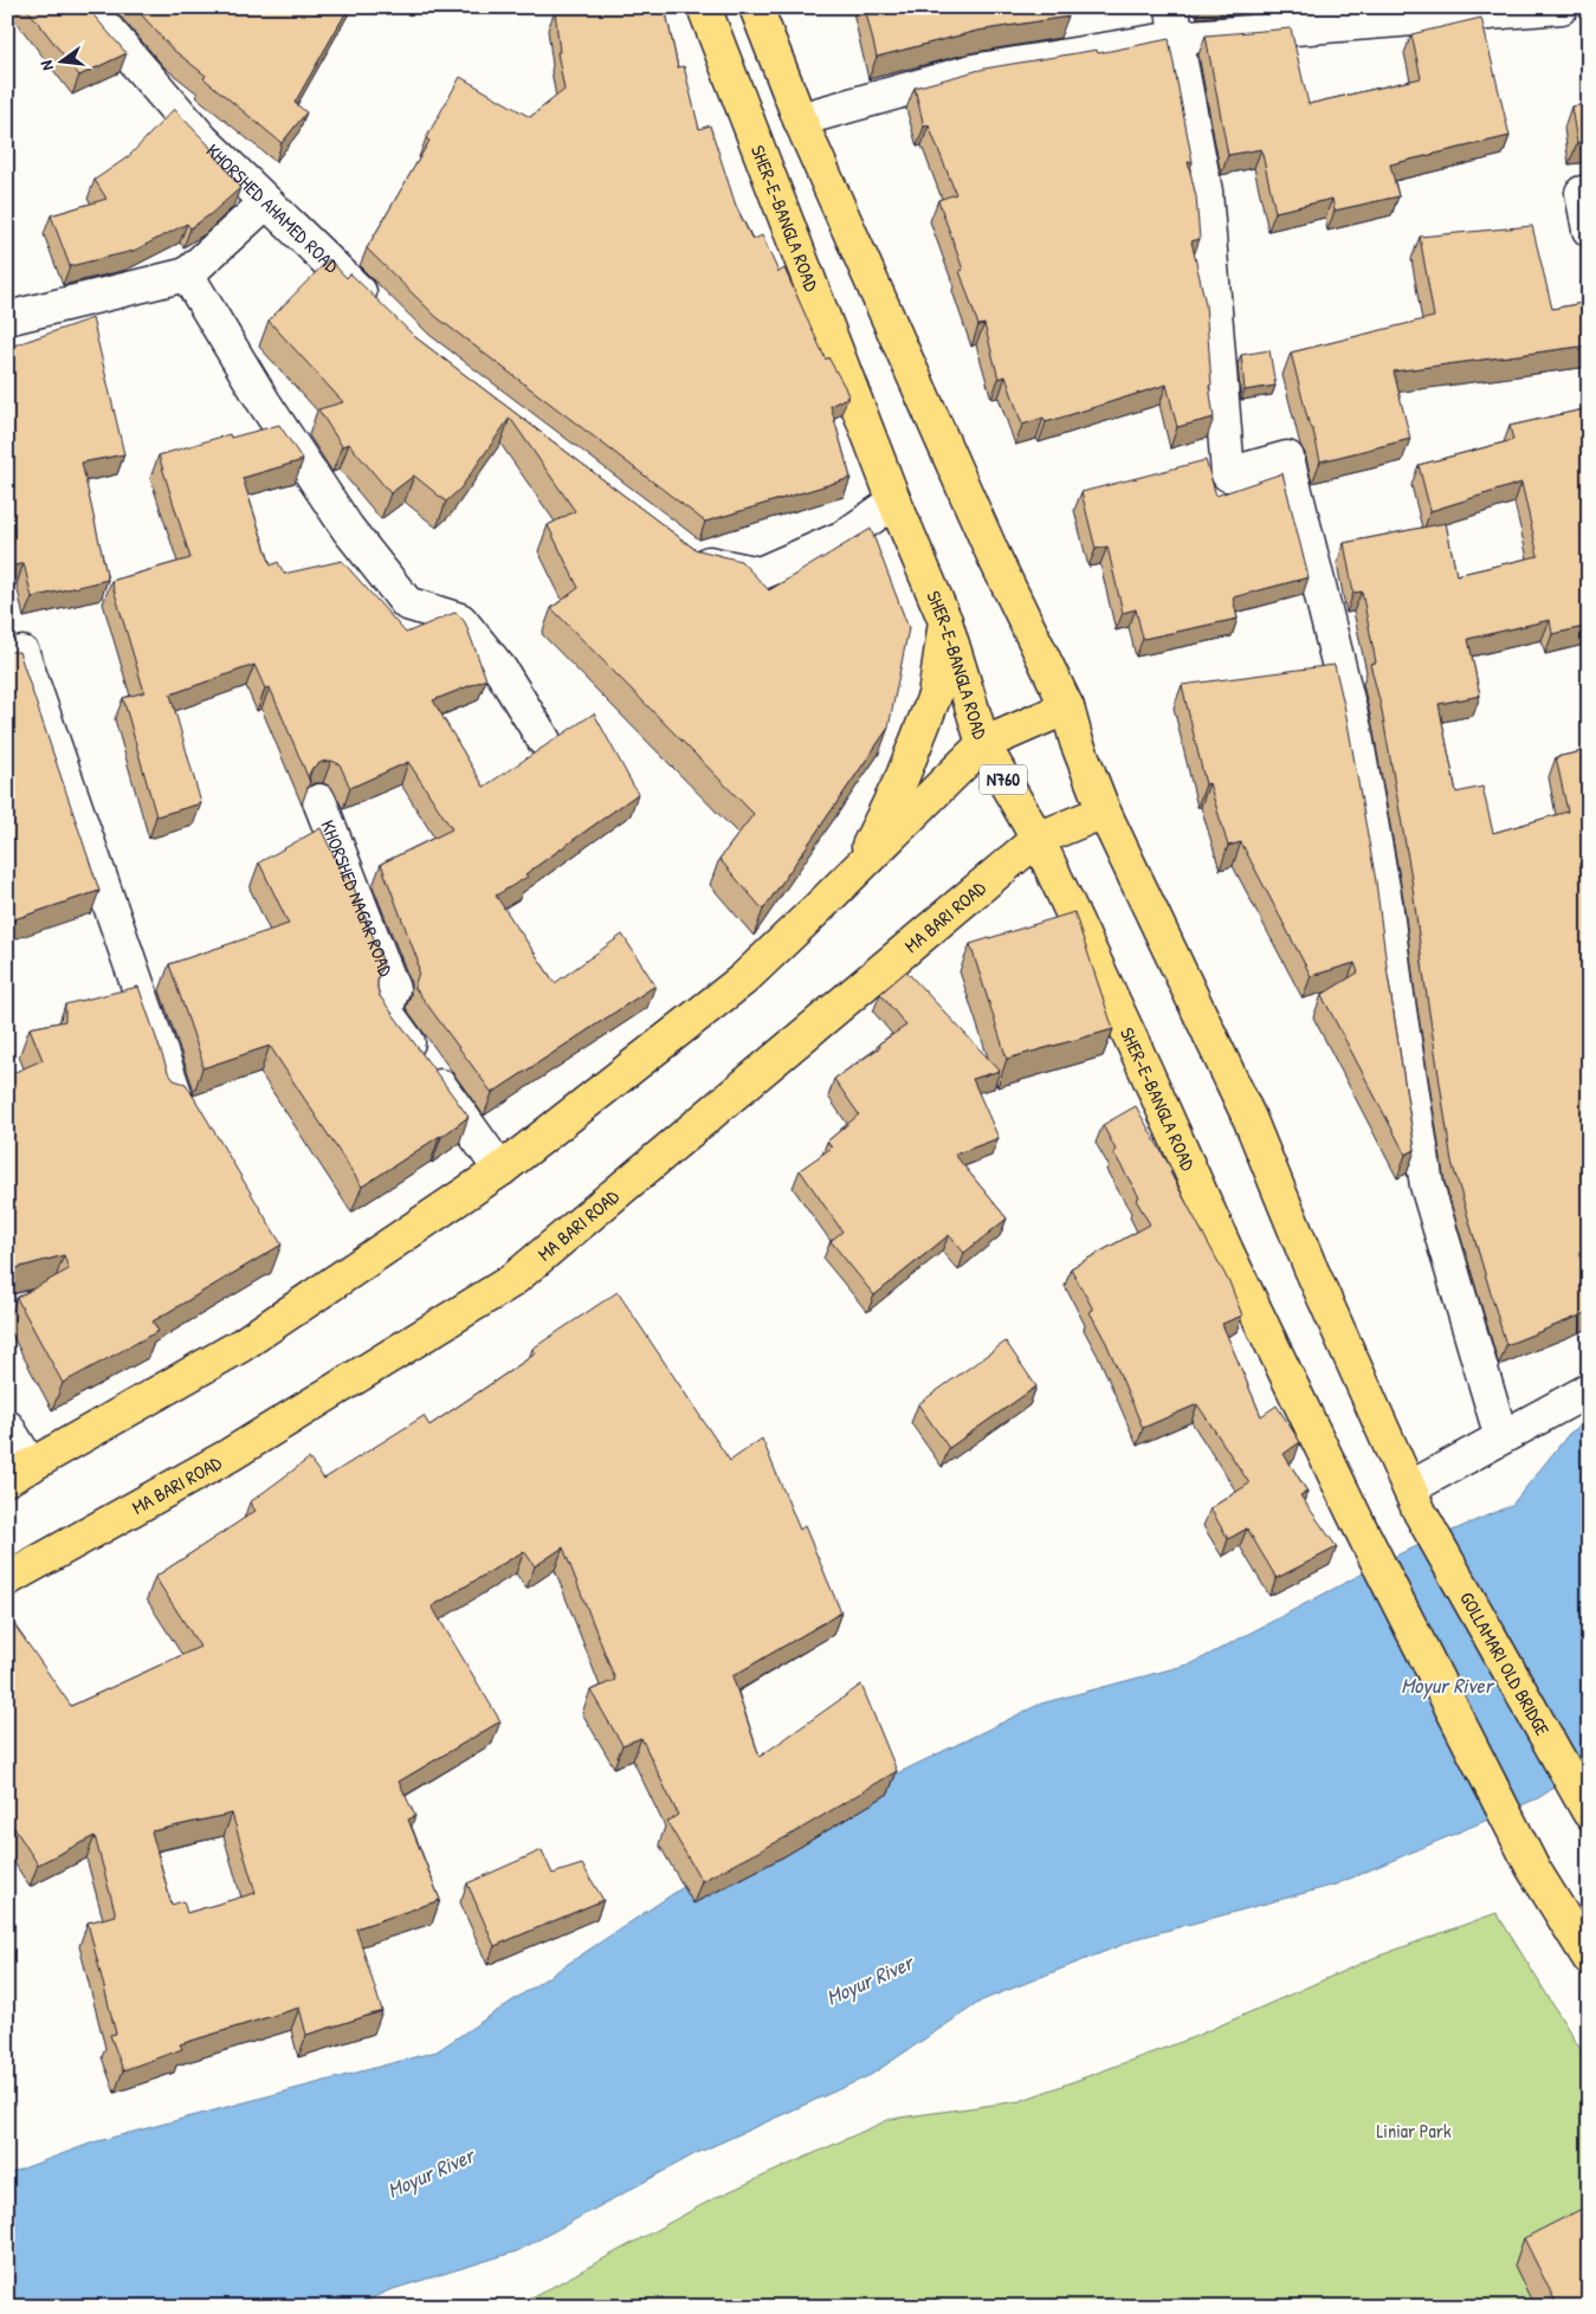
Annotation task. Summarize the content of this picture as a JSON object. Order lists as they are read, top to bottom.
{
  "streets": {
    "main road": [
      "SHER-E-BANGLA ROAD",
      "N760",
      "MA BARI ROAD",
      "GOLLAMARI OLD BRIDGE"
    ],
    "street": ["KHORSHED AHAMED ROAD", "KHORSHED NAGAR ROAD"]
  },
  "crossings": [
    ["SHER-E-BANGLA ROAD", "MA BARI ROAD"]
  ],
  "water": ["Moyur River"],
  "parks": ["Liniar Park"],
  "north": "left"
}
